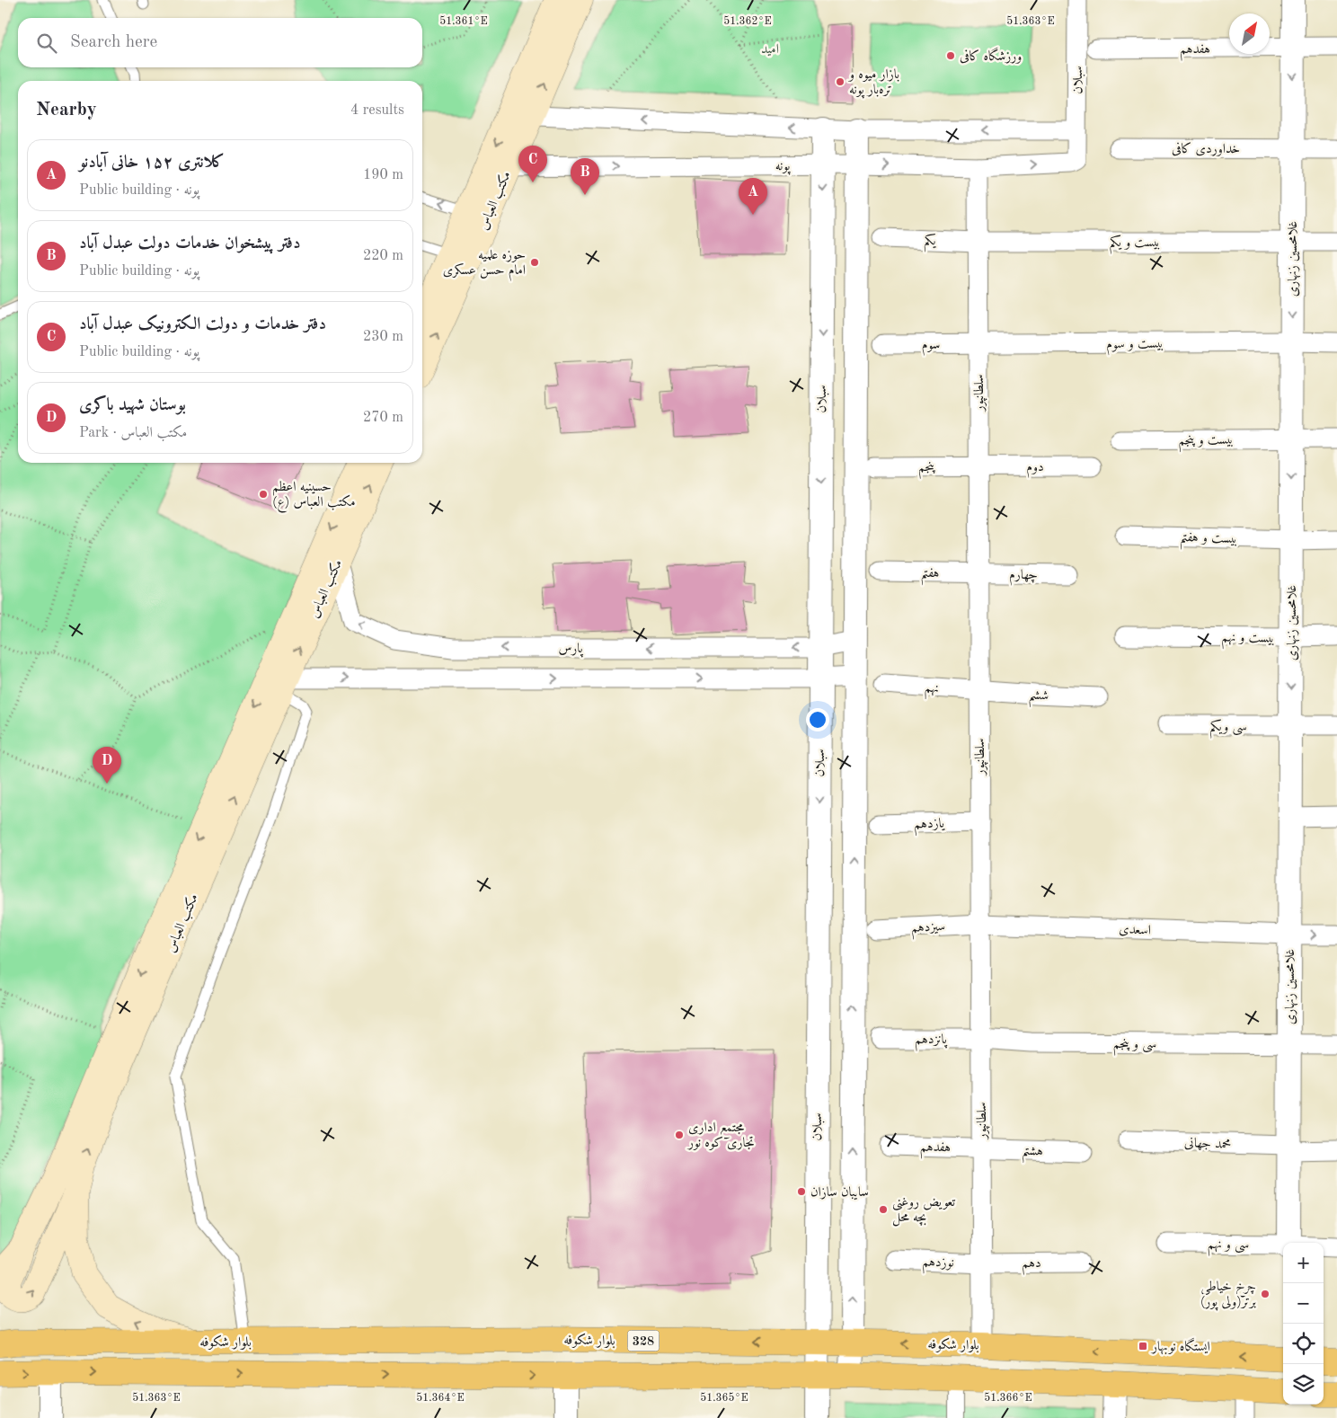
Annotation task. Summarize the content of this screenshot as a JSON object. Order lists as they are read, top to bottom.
{
  "streets": {
    "main road": ["مکتب العباس", "بلوار شکوفه", "328"],
    "street": [
      "هفدهم",
      "سبلان",
      "خداوردی کافی",
      "پونه",
      "یکم",
      "بیست و یکم",
      "غلامحسین زنهاری",
      "بیست و سوم",
      "سوم",
      "سلطانپور",
      "بیست و پنجم",
      "پنجم",
      "دوم",
      "بیست و هفتم",
      "هفتم",
      "چهارم",
      "بیست و نهم",
      "پارس",
      "نهم",
      "ششم",
      "سی ویکم",
      "یازدهم",
      "سیزدهم",
      "اسعدی",
      "پانزدهم",
      "سی و پنجم",
      "محمد جهانی",
      "هشتم",
      "سی و نهم",
      "نوزدهم",
      "دهم"
    ]
  },
  "crossings": [
    ["هفدهم", "غلامحسین زنهاری"],
    ["هفدهم", "سلطانپور"],
    ["هفدهم", "هشتم"],
    ["سبلان", "پونه"],
    ["سبلان", "پارس"],
    ["سبلان", "بلوار شکوفه"],
    ["خداوردی کافی", "غلامحسین زنهاری"],
    ["پونه", "مکتب العباس"],
    ["پونه", "سلطانپور"],
    ["مکتب العباس", "پارس"],
    ["مکتب العباس", "بلوار شکوفه"],
    ["یکم", "بیست و یکم"],
    ["یکم", "سلطانپور"],
    ["بیست و یکم", "غلامحسین زنهاری"],
    ["بیست و یکم", "سلطانپور"],
    ["غلامحسین زنهاری", "بیست و سوم"],
    ["غلامحسین زنهاری", "بیست و پنجم"],
    ["غلامحسین زنهاری", "بیست و هفتم"],
    ["غلامحسین زنهاری", "بیست و نهم"],
    ["غلامحسین زنهاری", "سی ویکم"],
    ["غلامحسین زنهاری", "اسعدی"],
    ["غلامحسین زنهاری", "سی و پنجم"],
    ["غلامحسین زنهاری", "محمد جهانی"],
    ["بیست و سوم", "سوم"],
    ["بیست و سوم", "سلطانپور"],
    ["سوم", "سلطانپور"],
    ["سلطانپور", "پنجم"],
    ["سلطانپور", "دوم"],
    ["سلطانپور", "هفتم"],
    ["سلطانپور", "چهارم"],
    ["سلطانپور", "نهم"],
    ["سلطانپور", "ششم"],
    ["سلطانپور", "یازدهم"],
    ["سلطانپور", "سیزدهم"],
    ["سلطانپور", "اسعدی"],
    ["سلطانپور", "پانزدهم"],
    ["سلطانپور", "سی و پنجم"],
    ["سلطانپور", "هشتم"],
    ["سلطانپور", "نوزدهم"],
    ["سلطانپور", "دهم"],
    ["سلطانپور", "بلوار شکوفه"],
    ["پنجم", "دوم"],
    ["هفتم", "چهارم"],
    ["نهم", "ششم"],
    ["سیزدهم", "اسعدی"],
    ["پانزدهم", "سی و پنجم"],
    ["نوزدهم", "دهم"]
  ],
  "parks": ["امید"],
  "places": {
    "other": [
      "ورزشگاه کافی",
      "بازار میوه و تره‌بار پونه",
      "حوزه علمیه امام حسن عسکری",
      "حسینیه اعظم مکتب العباس (ع)",
      "مجتمع اداری تجاری کوه نور",
      "سایبان سازان",
      "تعویض روغنی بچه محل",
      "چرخ خیاطی برتر(ولی پور)"
    ],
    "transit": ["ایستگاه نوبهار"]
  },
  "north": "top right",
  "page": {
    "search": "Search here",
    "heading": ["Nearby", "4 results"],
    "list": [
      {
        "mark": "A",
        "name": "کلانتری ۱۵۲ خانی آبادنو",
        "note": "Public building · پونه",
        "value": "190 m"
      },
      {
        "mark": "B",
        "name": "دفتر پیشخوان خدمات دولت عبدل آباد",
        "note": "Public building · پونه",
        "value": "220 m"
      },
      {
        "mark": "C",
        "name": "دفتر خدمات و دولت الکترونیک عبدل آباد",
        "note": "Public building · پونه",
        "value": "230 m"
      },
      {
        "mark": "D",
        "name": "بوستان شهید باکری",
        "note": "Park · مکتب العباس",
        "value": "270 m"
      }
    ],
    "pins": [
      "C",
      "B",
      "A",
      "D"
    ],
    "map_buttons": ["+", "−"]
  },
  "coordinates": [
    "51.361°E",
    "51.362°E",
    "51.363°E",
    "51.364°E",
    "51.365°E",
    "51.366°E"
  ]
}
